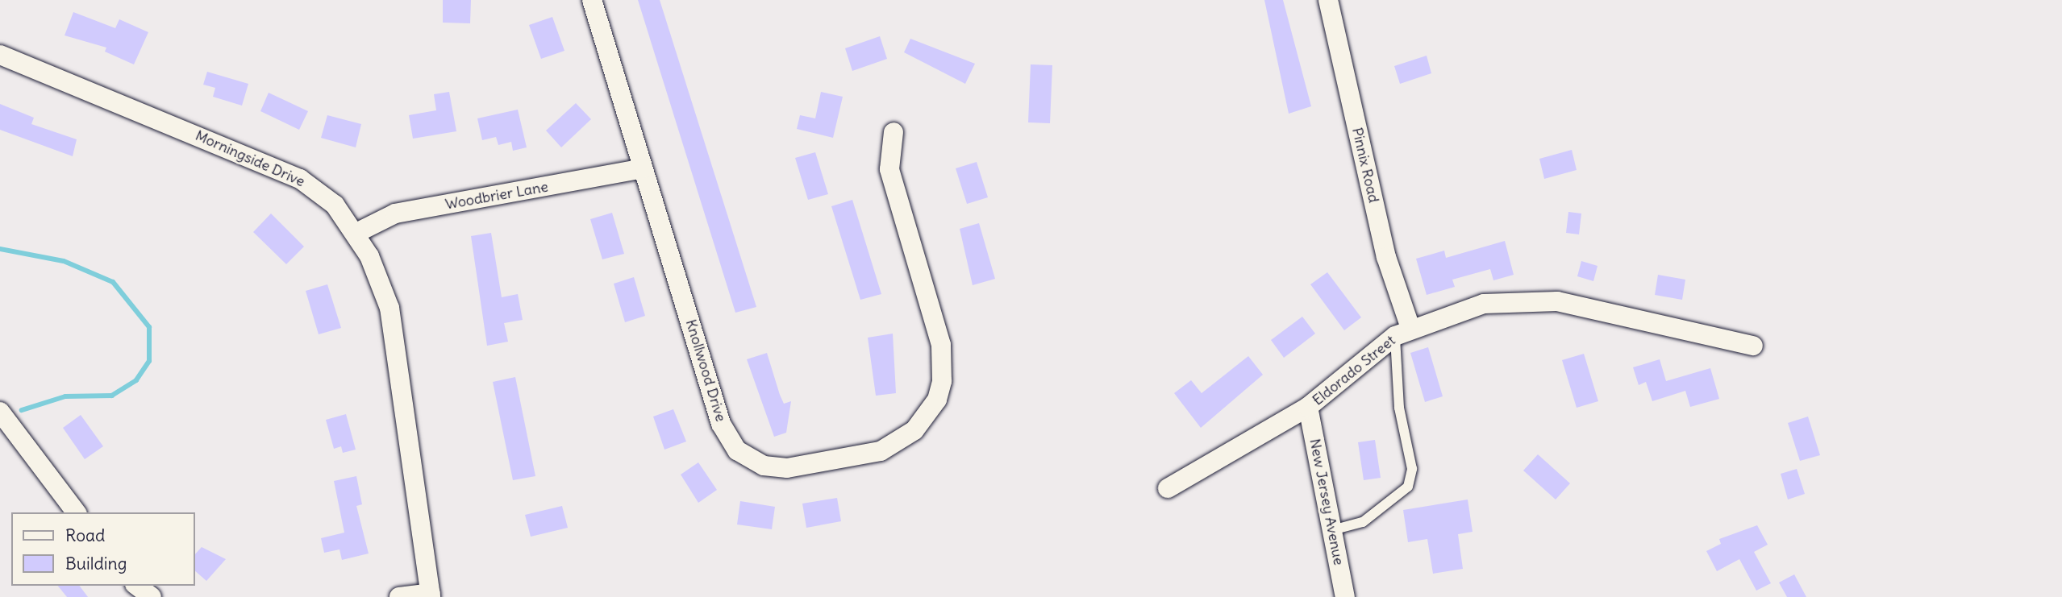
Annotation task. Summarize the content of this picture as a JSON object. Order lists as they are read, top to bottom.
{
  "streets": {
    "street": [
      "Morningside Drive",
      "Pinnix Road",
      "Woodbrier Lane",
      "Knollwood Drive",
      "Eldorado Street",
      "New Jersey Avenue"
    ]
  },
  "crossings": [
    ["Morningside Drive", "Woodbrier Lane"],
    ["Pinnix Road", "Eldorado Street"],
    ["Woodbrier Lane", "Knollwood Drive"],
    ["Eldorado Street", "New Jersey Avenue"]
  ],
  "legend": ["Road", "Building"]
}
